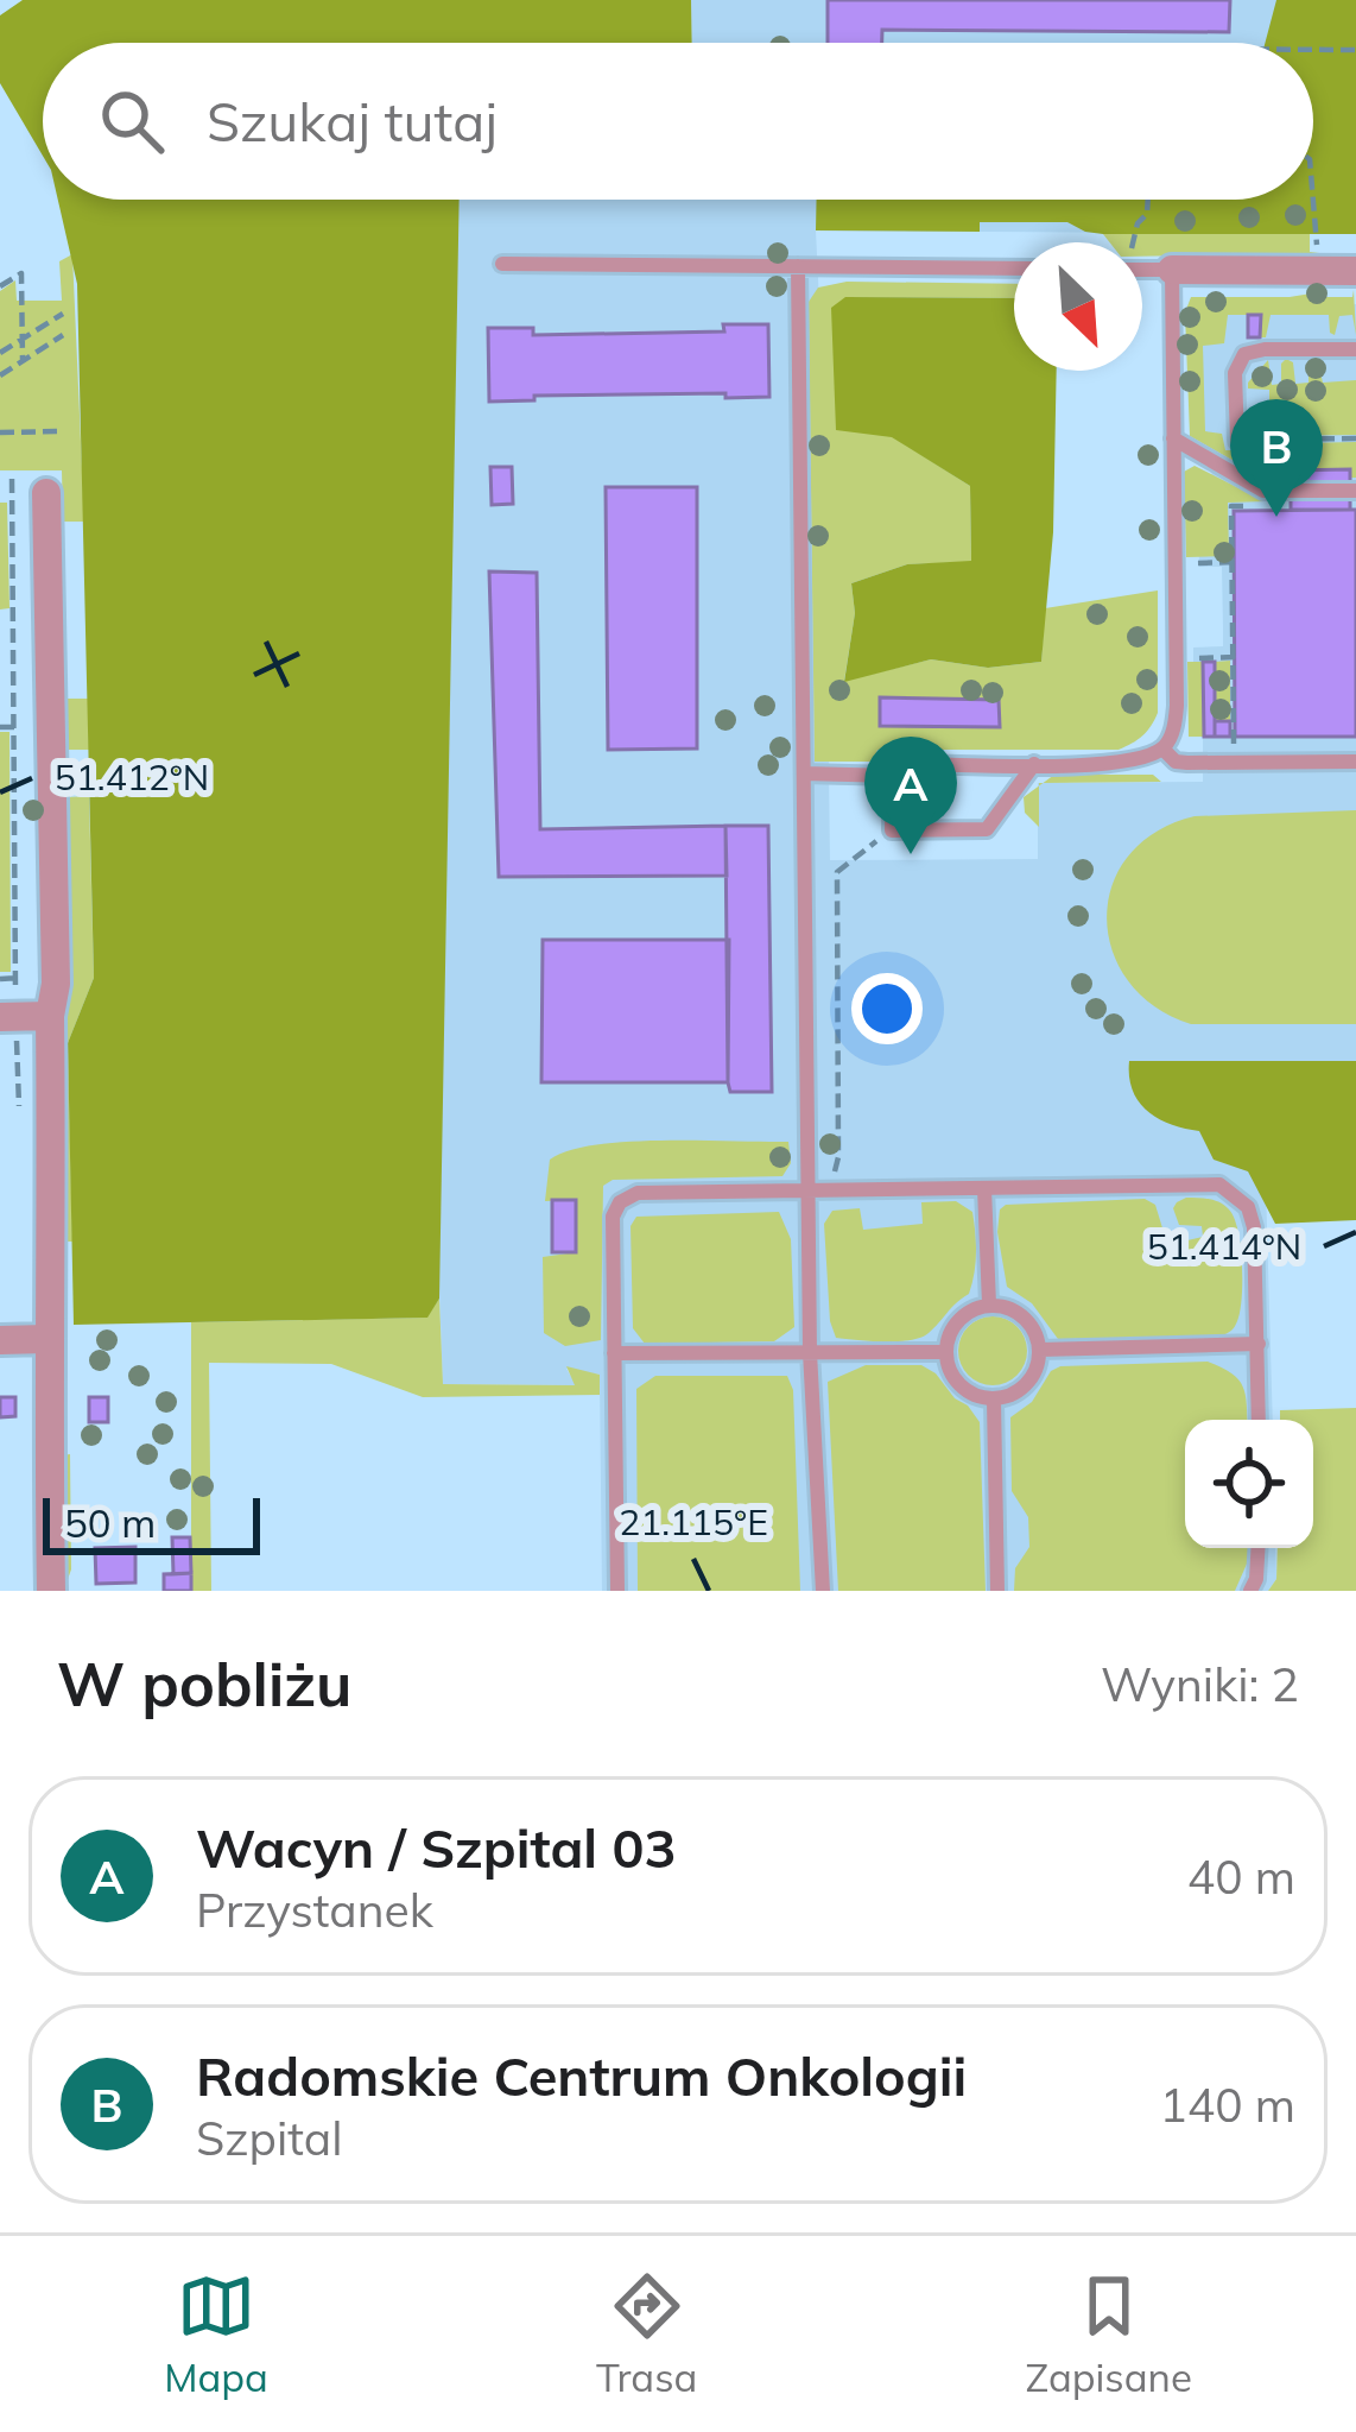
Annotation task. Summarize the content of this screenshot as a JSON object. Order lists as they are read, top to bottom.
{
  "scale_bar": "50 m",
  "north": "bottom right",
  "page": {
    "search": "Szukaj tutaj",
    "pins": ["B", "A"],
    "scale": "50 m",
    "heading": ["W pobliżu", "Wyniki: 2"],
    "list": [
      {
        "mark": "A",
        "name": "Wacyn / Szpital 03",
        "note": "Przystanek",
        "value": "40 m"
      },
      {
        "mark": "B",
        "name": "Radomskie Centrum Onkologii",
        "note": "Szpital",
        "value": "140 m"
      }
    ],
    "nav": ["Mapa", "Trasa", "Zapisane"]
  },
  "coordinates": ["51.412°N", "51.414°N", "21.115°E"]
}
